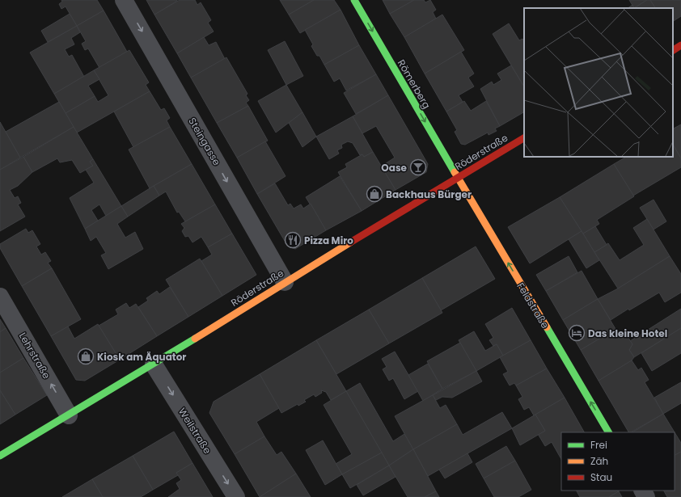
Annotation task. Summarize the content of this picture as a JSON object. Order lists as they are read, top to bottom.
{
  "streets": {
    "street": [
      "Römerberg",
      "Steingasse",
      "Röderstraße",
      "Feldstraße",
      "Lehrstraße",
      "Weilstraße"
    ]
  },
  "crossings": [
    ["Römerberg", "Röderstraße"],
    ["Römerberg", "Feldstraße"],
    ["Steingasse", "Röderstraße"],
    ["Röderstraße", "Feldstraße"],
    ["Röderstraße", "Lehrstraße"],
    ["Röderstraße", "Weilstraße"]
  ],
  "one_way": [
    "Römerberg",
    "Steingasse",
    "Feldstraße",
    "Lehrstraße",
    "Weilstraße"
  ],
  "places": {
    "bar": ["Oase"],
    "shop": ["Backhaus Bürger", "Kiosk am Äquator"],
    "restaurant": ["Pizza Miro"],
    "hotel": ["Das kleine Hotel"]
  },
  "legend": ["Frei", "Zäh", "Stau"]
}
